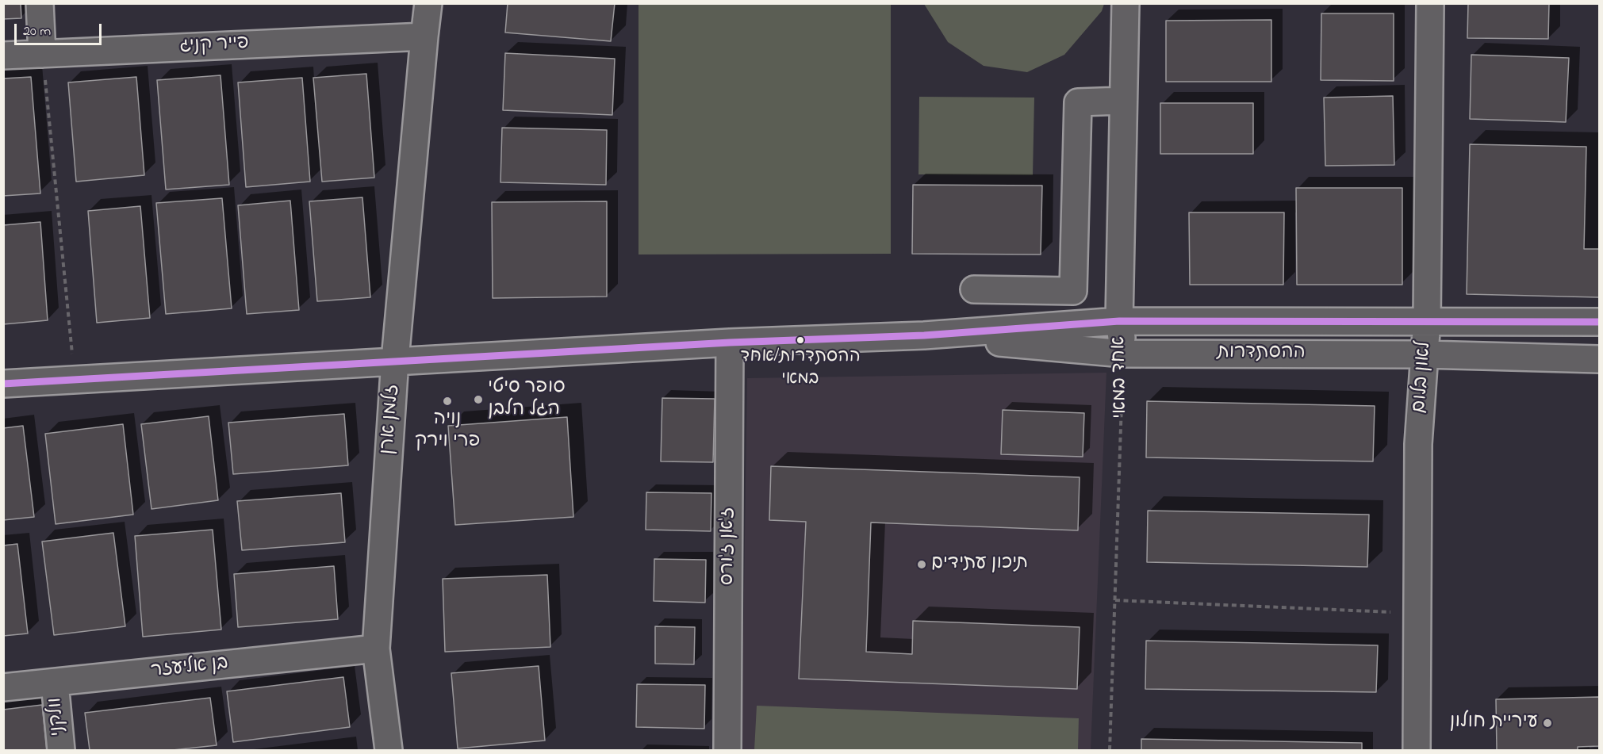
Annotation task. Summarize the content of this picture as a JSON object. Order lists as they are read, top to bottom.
{
  "streets": {
    "street": [
      "פייר קניג",
      "ההסתדרות",
      "אחד במאי",
      "לאון בלום",
      "זלמן ארן",
      "ז'אן ז'ורס",
      "בן אליעזר",
      "וולקני"
    ]
  },
  "crossings": [
    ["פייר קניג", "זלמן ארן"],
    ["ההסתדרות", "אחד במאי"],
    ["ההסתדרות", "לאון בלום"],
    ["ההסתדרות", "זלמן ארן"],
    ["ההסתדרות", "ז'אן ז'ורס"],
    ["זלמן ארן", "בן אליעזר"],
    ["בן אליעזר", "וולקני"]
  ],
  "places": [
    "ההסתדרות/אחד במאי",
    "סופר סיטי הגל הלבן",
    "נויה פרי וירק",
    "תיכון עתידים",
    "עיריית חולון"
  ],
  "scale_bar": "20 m"
}
